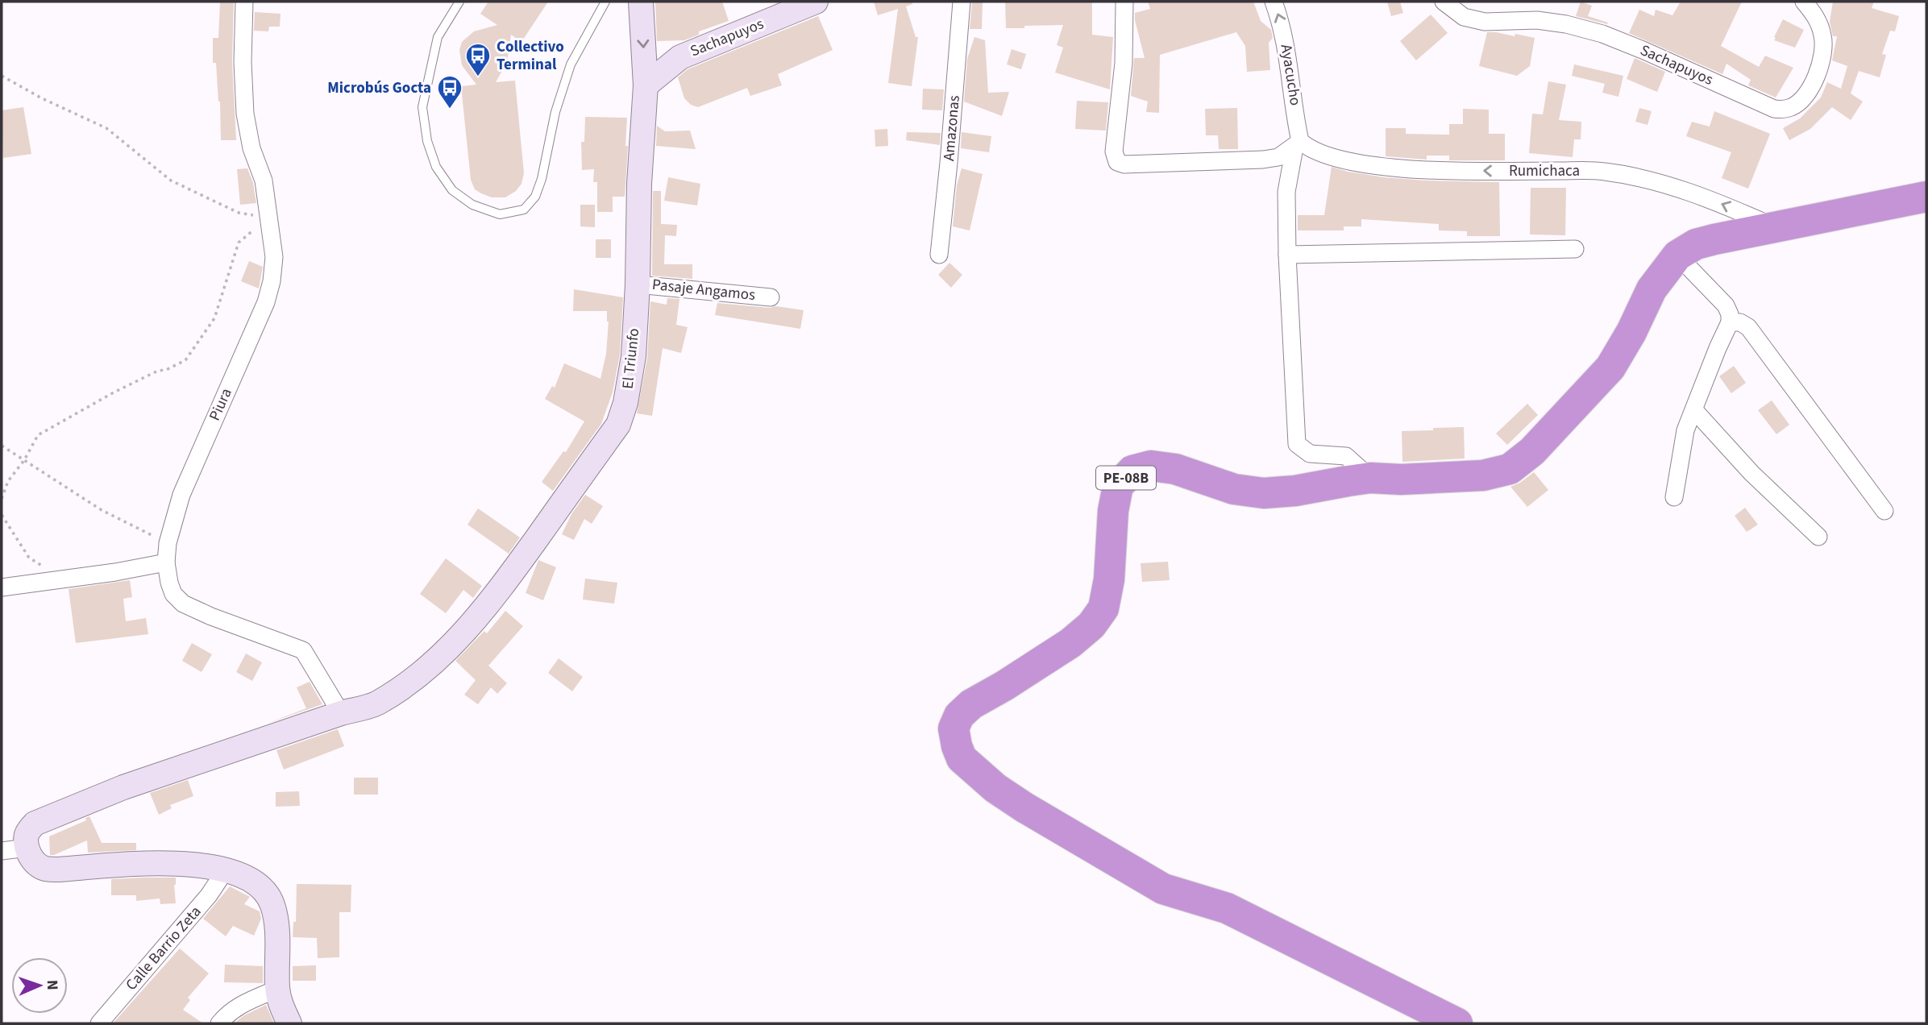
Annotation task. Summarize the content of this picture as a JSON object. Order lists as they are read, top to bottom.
{
  "streets": {
    "highway": ["PE-08B"],
    "main road": ["Sachapuyos", "El Triunfo"],
    "street": [
      "Ayacucho",
      "Amazonas",
      "Rumichaca",
      "Pasaje Angamos",
      "Piura",
      "Calle Barrio Zeta"
    ]
  },
  "crossings": [
    ["Sachapuyos", "El Triunfo"],
    ["Ayacucho", "Rumichaca"],
    ["Ayacucho", "PE-08B"],
    ["Rumichaca", "PE-08B"],
    ["Pasaje Angamos", "El Triunfo"],
    ["El Triunfo", "Piura"]
  ],
  "places": {
    "bus stop": ["Collectivo Terminal", "Microbús Gocta"]
  },
  "north": "right"
}
